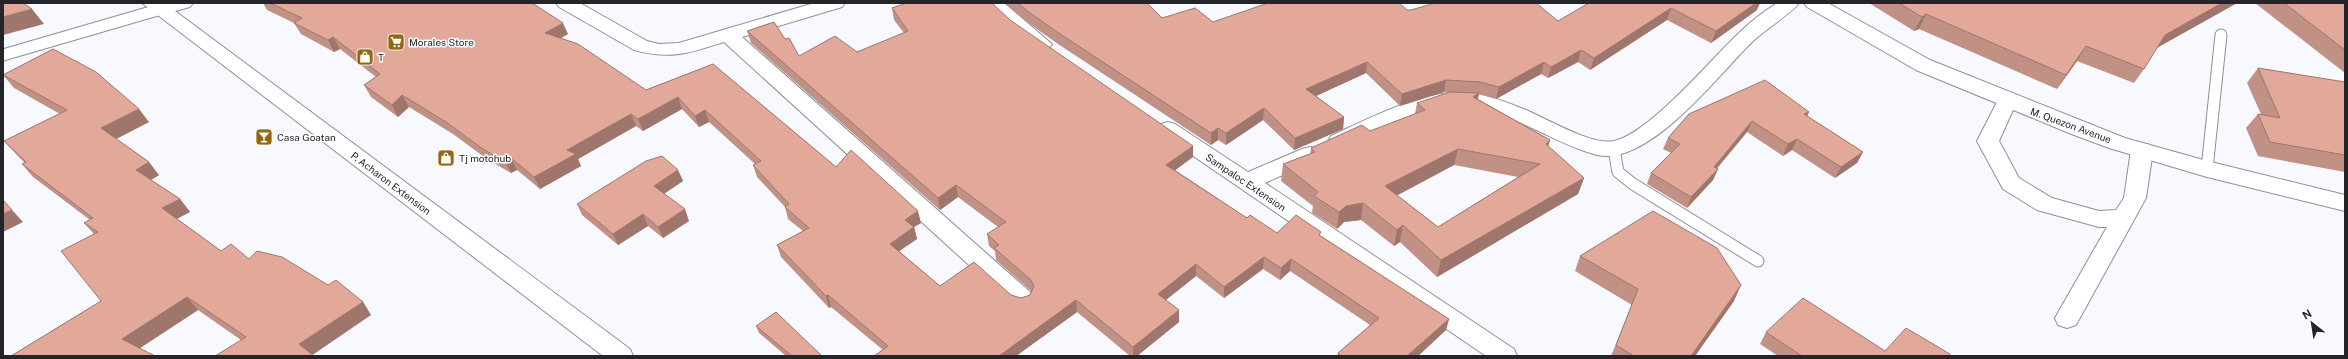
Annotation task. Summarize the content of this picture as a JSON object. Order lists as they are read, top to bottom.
{
  "streets": {
    "street": ["M. Quezon Avenue", "Sampaloc Extension", "P. Acharon Extension"]
  },
  "places": {
    "supermarket": ["Morales Store"],
    "shop": ["T", "Tj motohub"],
    "bar": ["Casa Goatan"]
  },
  "north": "top left"
}
